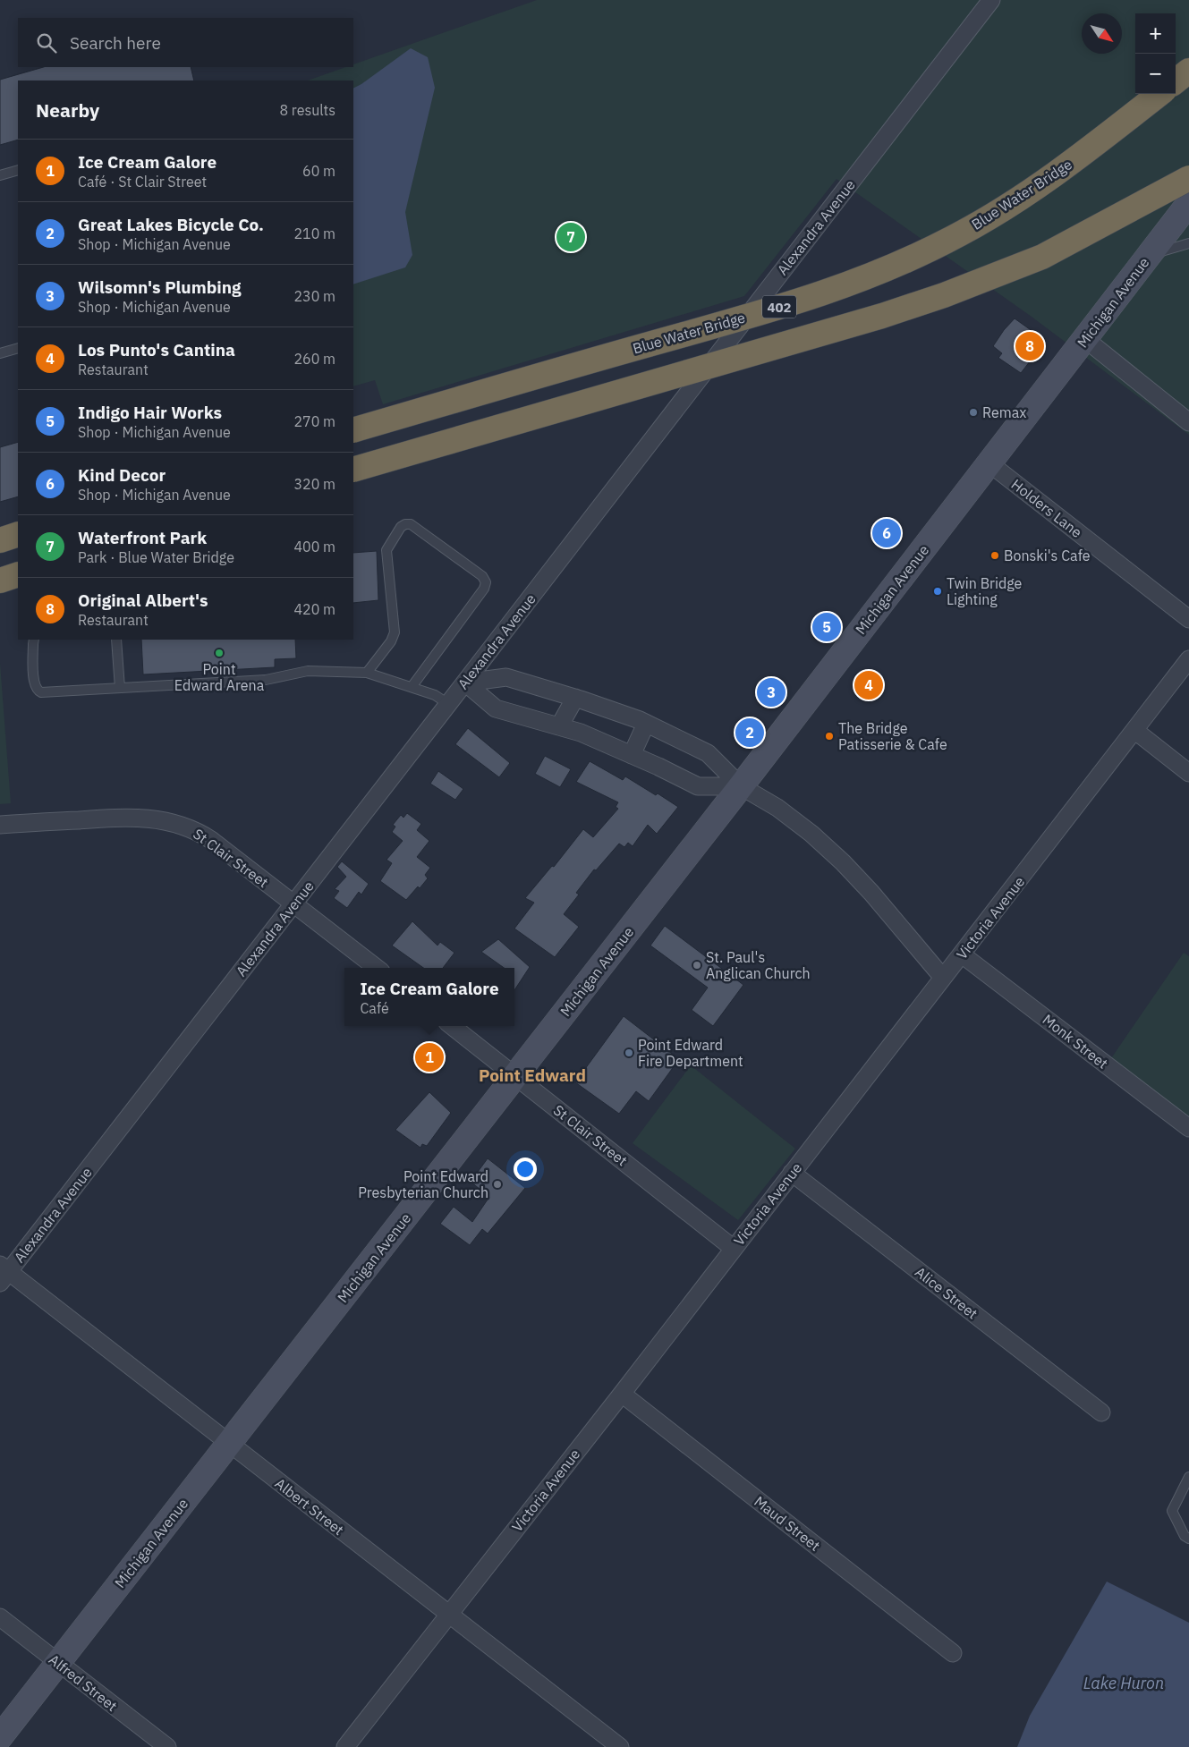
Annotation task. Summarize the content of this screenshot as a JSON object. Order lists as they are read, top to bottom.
{
  "streets": {
    "highway": ["Blue Water Bridge", "402"],
    "street": [
      "Alexandra Avenue",
      "Michigan Avenue",
      "Holders Lane",
      "St Clair Street",
      "Victoria Avenue",
      "Monk Street",
      "Alice Street",
      "Albert Street",
      "Maud Street",
      "Alfred Street"
    ]
  },
  "crossings": [
    ["Alexandra Avenue", "St Clair Street"],
    ["Alexandra Avenue", "Albert Street"],
    ["Michigan Avenue", "Holders Lane"],
    ["Michigan Avenue", "St Clair Street"],
    ["Michigan Avenue", "Albert Street"],
    ["Michigan Avenue", "Alfred Street"],
    ["St Clair Street", "Victoria Avenue"],
    ["Victoria Avenue", "Monk Street"],
    ["Victoria Avenue", "Alice Street"],
    ["Victoria Avenue", "Albert Street"],
    ["Victoria Avenue", "Maud Street"]
  ],
  "districts": ["Point Edward"],
  "water": ["Lake Huron"],
  "places": [
    "Remax",
    "Bonski's Cafe",
    "Twin Bridge Lighting",
    "Point Edward Arena",
    "The Bridge Patisserie & Cafe",
    "St. Paul's Anglican Church",
    "Point Edward Fire Department",
    "Point Edward Presbyterian Church"
  ],
  "north": "bottom right",
  "page": {
    "map_buttons": ["+", "−"],
    "search": "Search here",
    "heading": ["Nearby", "8 results"],
    "list": [
      {
        "mark": "1",
        "name": "Ice Cream Galore",
        "note": "Café · St Clair Street",
        "value": "60 m"
      },
      {
        "mark": "2",
        "name": "Great Lakes Bicycle Co.",
        "note": "Shop · Michigan Avenue",
        "value": "210 m"
      },
      {
        "mark": "3",
        "name": "Wilsomn's Plumbing",
        "note": "Shop · Michigan Avenue",
        "value": "230 m"
      },
      {
        "mark": "4",
        "name": "Los Punto's Cantina",
        "note": "Restaurant",
        "value": "260 m"
      },
      {
        "mark": "5",
        "name": "Indigo Hair Works",
        "note": "Shop · Michigan Avenue",
        "value": "270 m"
      },
      {
        "mark": "6",
        "name": "Kind Decor",
        "note": "Shop · Michigan Avenue",
        "value": "320 m"
      },
      {
        "mark": "7",
        "name": "Waterfront Park",
        "note": "Park · Blue Water Bridge",
        "value": "400 m"
      },
      {
        "mark": "8",
        "name": "Original Albert's",
        "note": "Restaurant",
        "value": "420 m"
      }
    ],
    "pins": [
      "7",
      "8",
      "6",
      "5",
      "4",
      "3",
      "2",
      "1"
    ],
    "popup": ["Ice Cream Galore", "Café"]
  }
}
